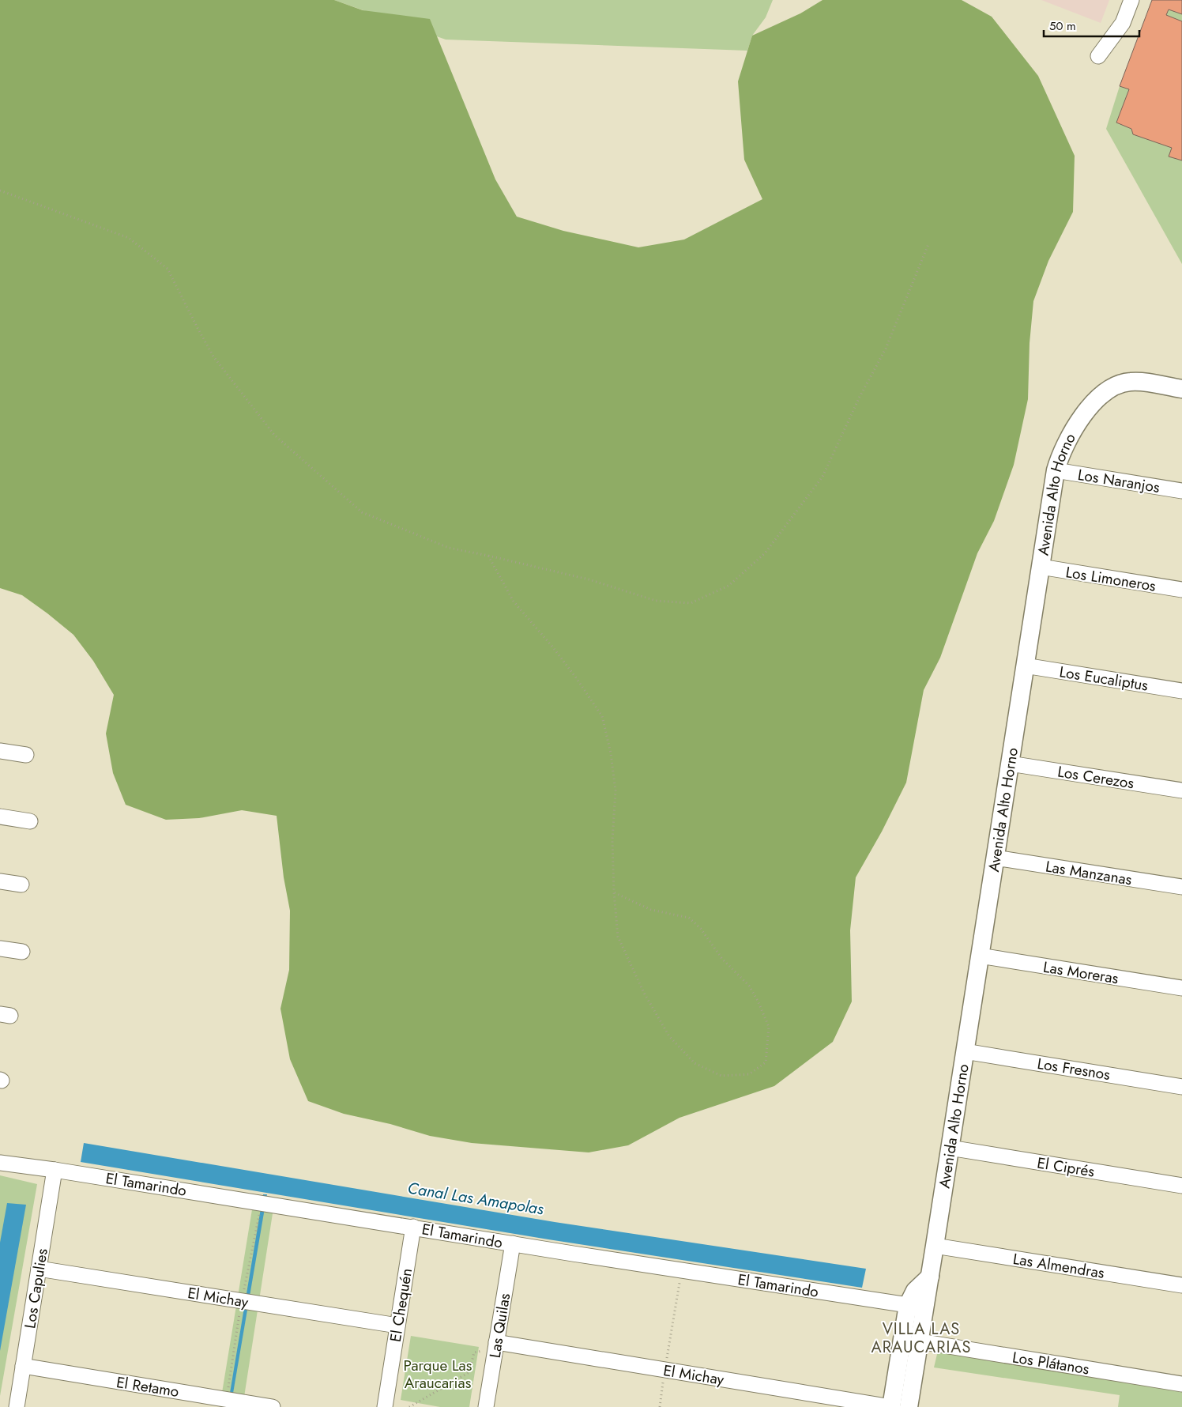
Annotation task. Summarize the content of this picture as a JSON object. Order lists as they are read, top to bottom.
{
  "streets": {
    "street": [
      "Los Naranjos",
      "Avenida Alto Horno",
      "Los Limoneros",
      "Los Eucaliptus",
      "Los Cerezos",
      "Las Manzanas",
      "Las Moreras",
      "Los Fresnos",
      "El Ciprés",
      "El Tamarindo",
      "Las Almendras",
      "Los Capulies",
      "El Michay",
      "El Chequén",
      "Las Quilas",
      "Los Plátanos",
      "El Retamo"
    ]
  },
  "crossings": [
    ["Los Naranjos", "Avenida Alto Horno"],
    ["Avenida Alto Horno", "Los Limoneros"],
    ["Avenida Alto Horno", "Los Eucaliptus"],
    ["Avenida Alto Horno", "Los Cerezos"],
    ["Avenida Alto Horno", "Las Manzanas"],
    ["Avenida Alto Horno", "Las Moreras"],
    ["Avenida Alto Horno", "Los Fresnos"],
    ["Avenida Alto Horno", "El Ciprés"],
    ["Avenida Alto Horno", "El Tamarindo"],
    ["Avenida Alto Horno", "Las Almendras"],
    ["Avenida Alto Horno", "El Michay"],
    ["Avenida Alto Horno", "Los Plátanos"],
    ["El Tamarindo", "Los Capulies"],
    ["El Tamarindo", "El Chequén"],
    ["El Tamarindo", "Las Quilas"],
    ["Los Capulies", "El Michay"],
    ["Los Capulies", "El Retamo"],
    ["El Michay", "El Chequén"],
    ["El Michay", "Las Quilas"]
  ],
  "districts": ["VILLA LAS ARAUCARIAS"],
  "water": ["Canal Las Amapolas"],
  "parks": ["Parque Las Araucarias"],
  "scale_bar": "50 m"
}
